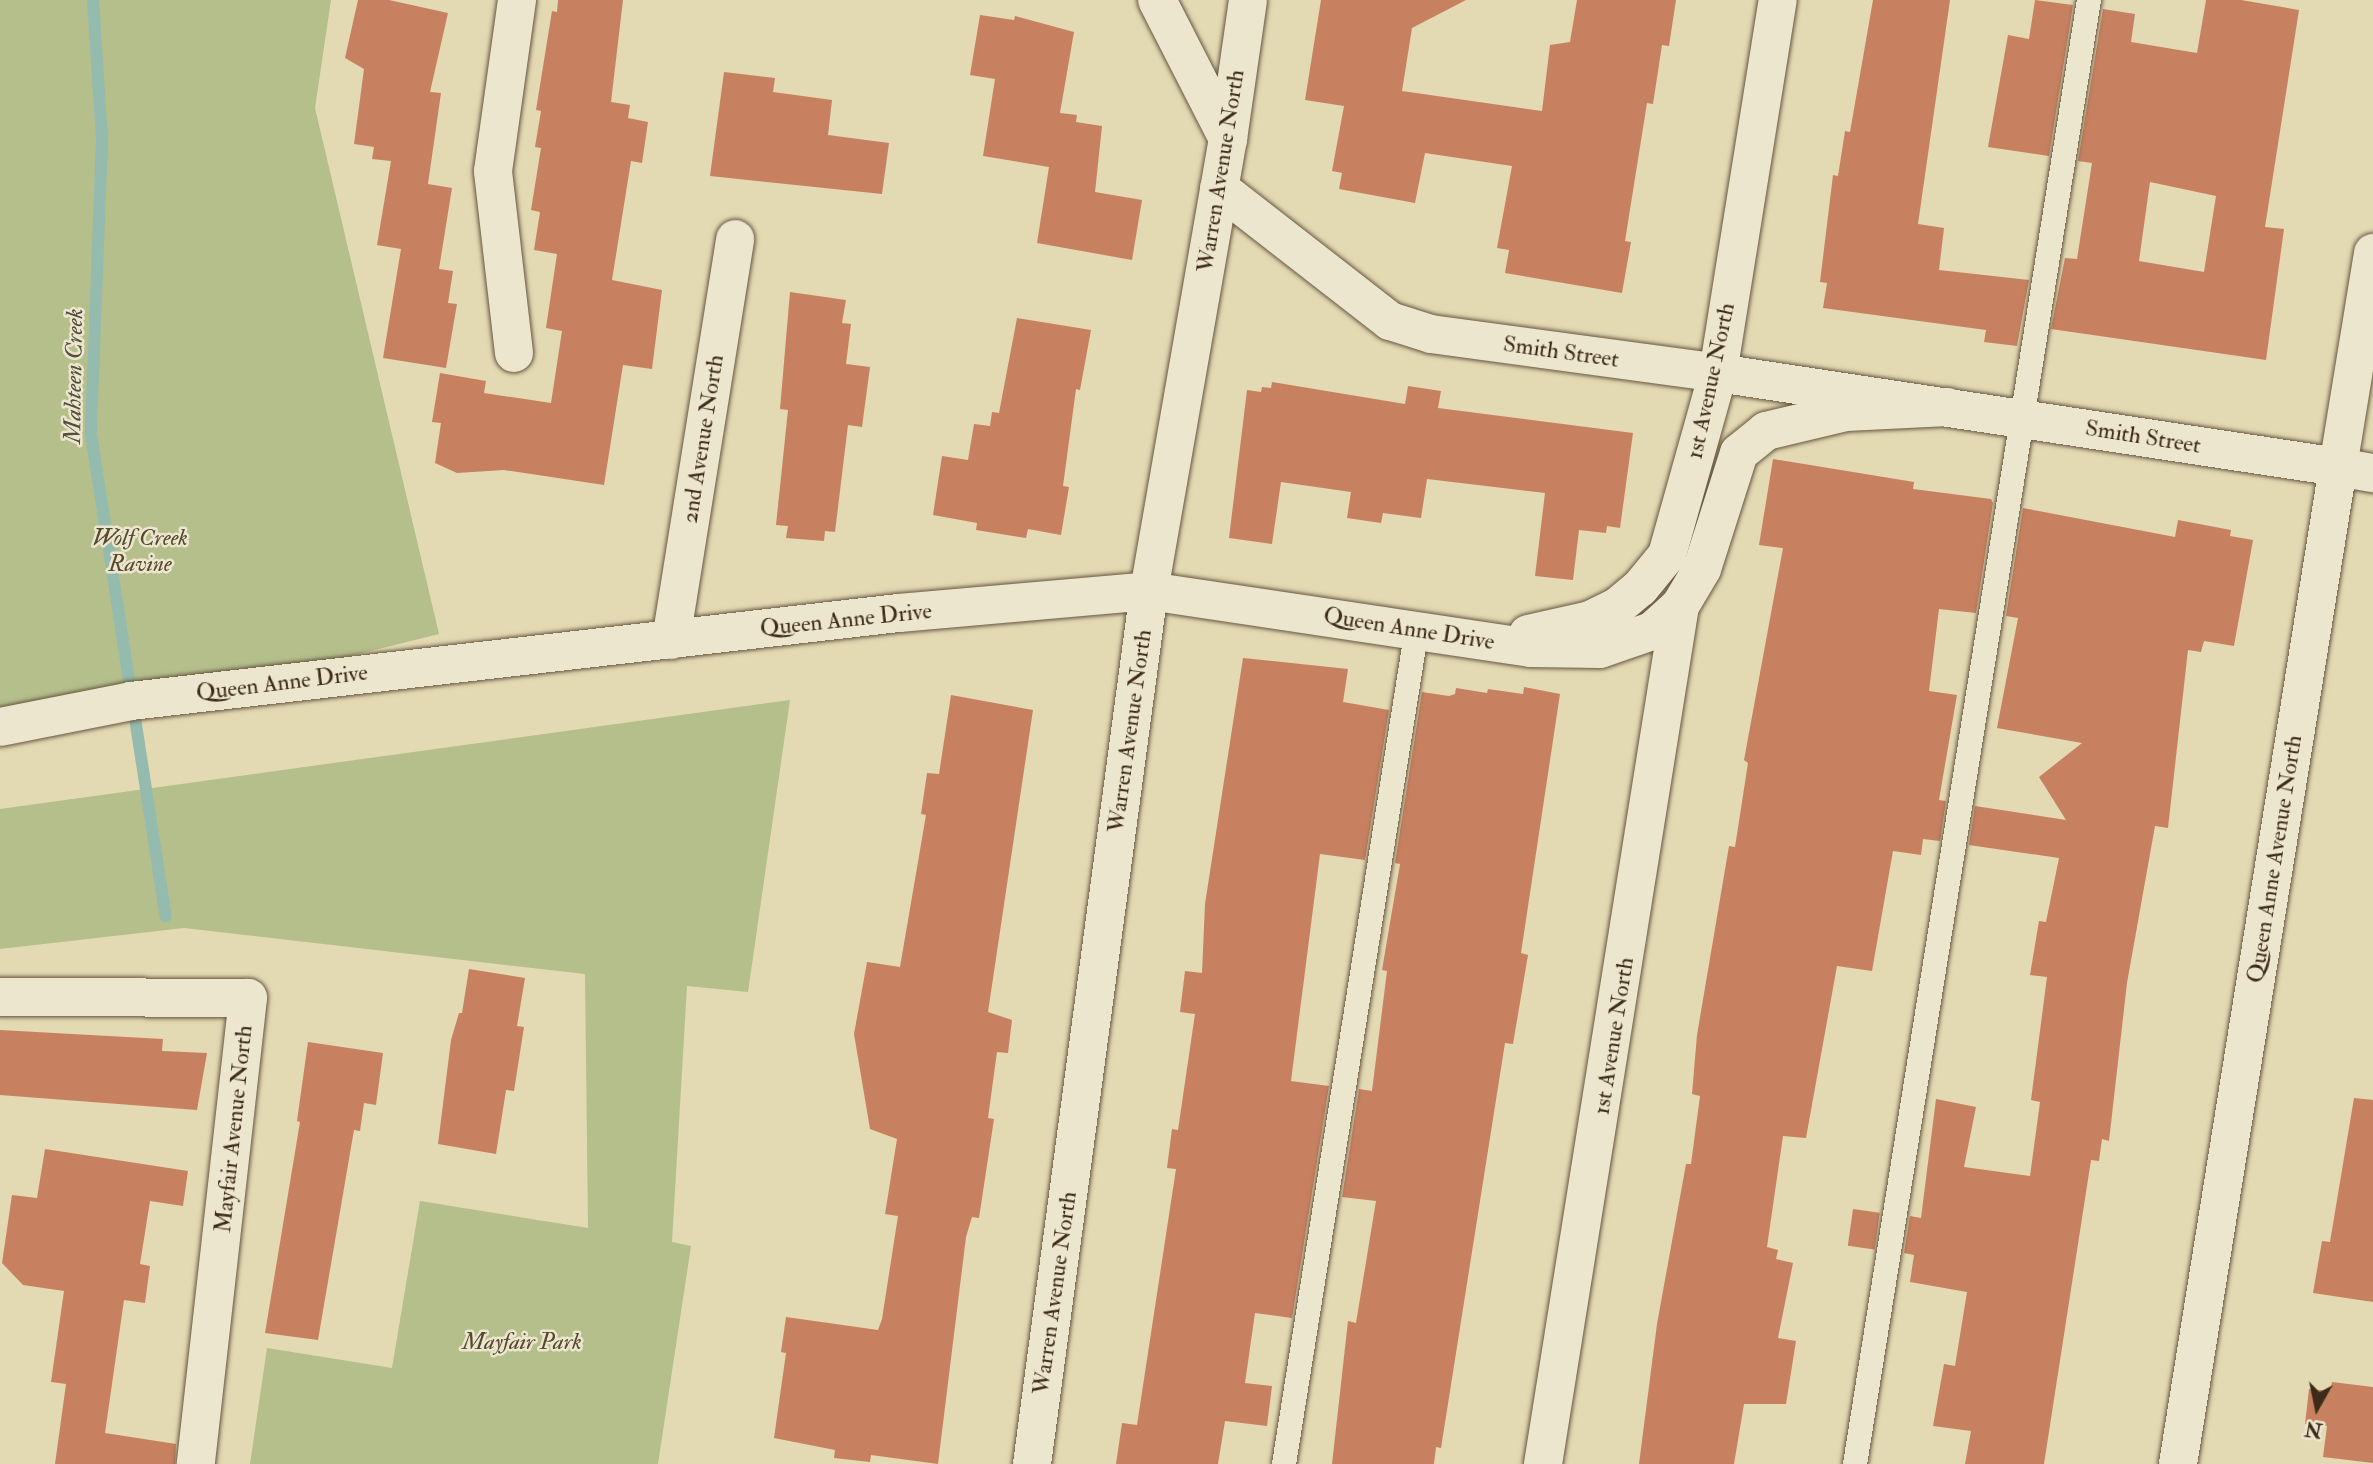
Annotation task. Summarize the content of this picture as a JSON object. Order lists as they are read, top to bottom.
{
  "streets": {
    "street": [
      "Warren Avenue North",
      "Smith Street",
      "1st Avenue North",
      "2nd Avenue North",
      "Queen Anne Drive",
      "Queen Anne Avenue North",
      "Mayfair Avenue North"
    ]
  },
  "crossings": [
    ["Warren Avenue North", "Smith Street"],
    ["Warren Avenue North", "Queen Anne Drive"],
    ["Smith Street", "1st Avenue North"],
    ["Smith Street", "Queen Anne Drive"],
    ["Smith Street", "Queen Anne Avenue North"],
    ["1st Avenue North", "Queen Anne Drive"],
    ["2nd Avenue North", "Queen Anne Drive"]
  ],
  "water": ["Mahteen Creek"],
  "parks": ["Wolf Creek Ravine", "Mayfair Park"],
  "north": "bottom"
}
